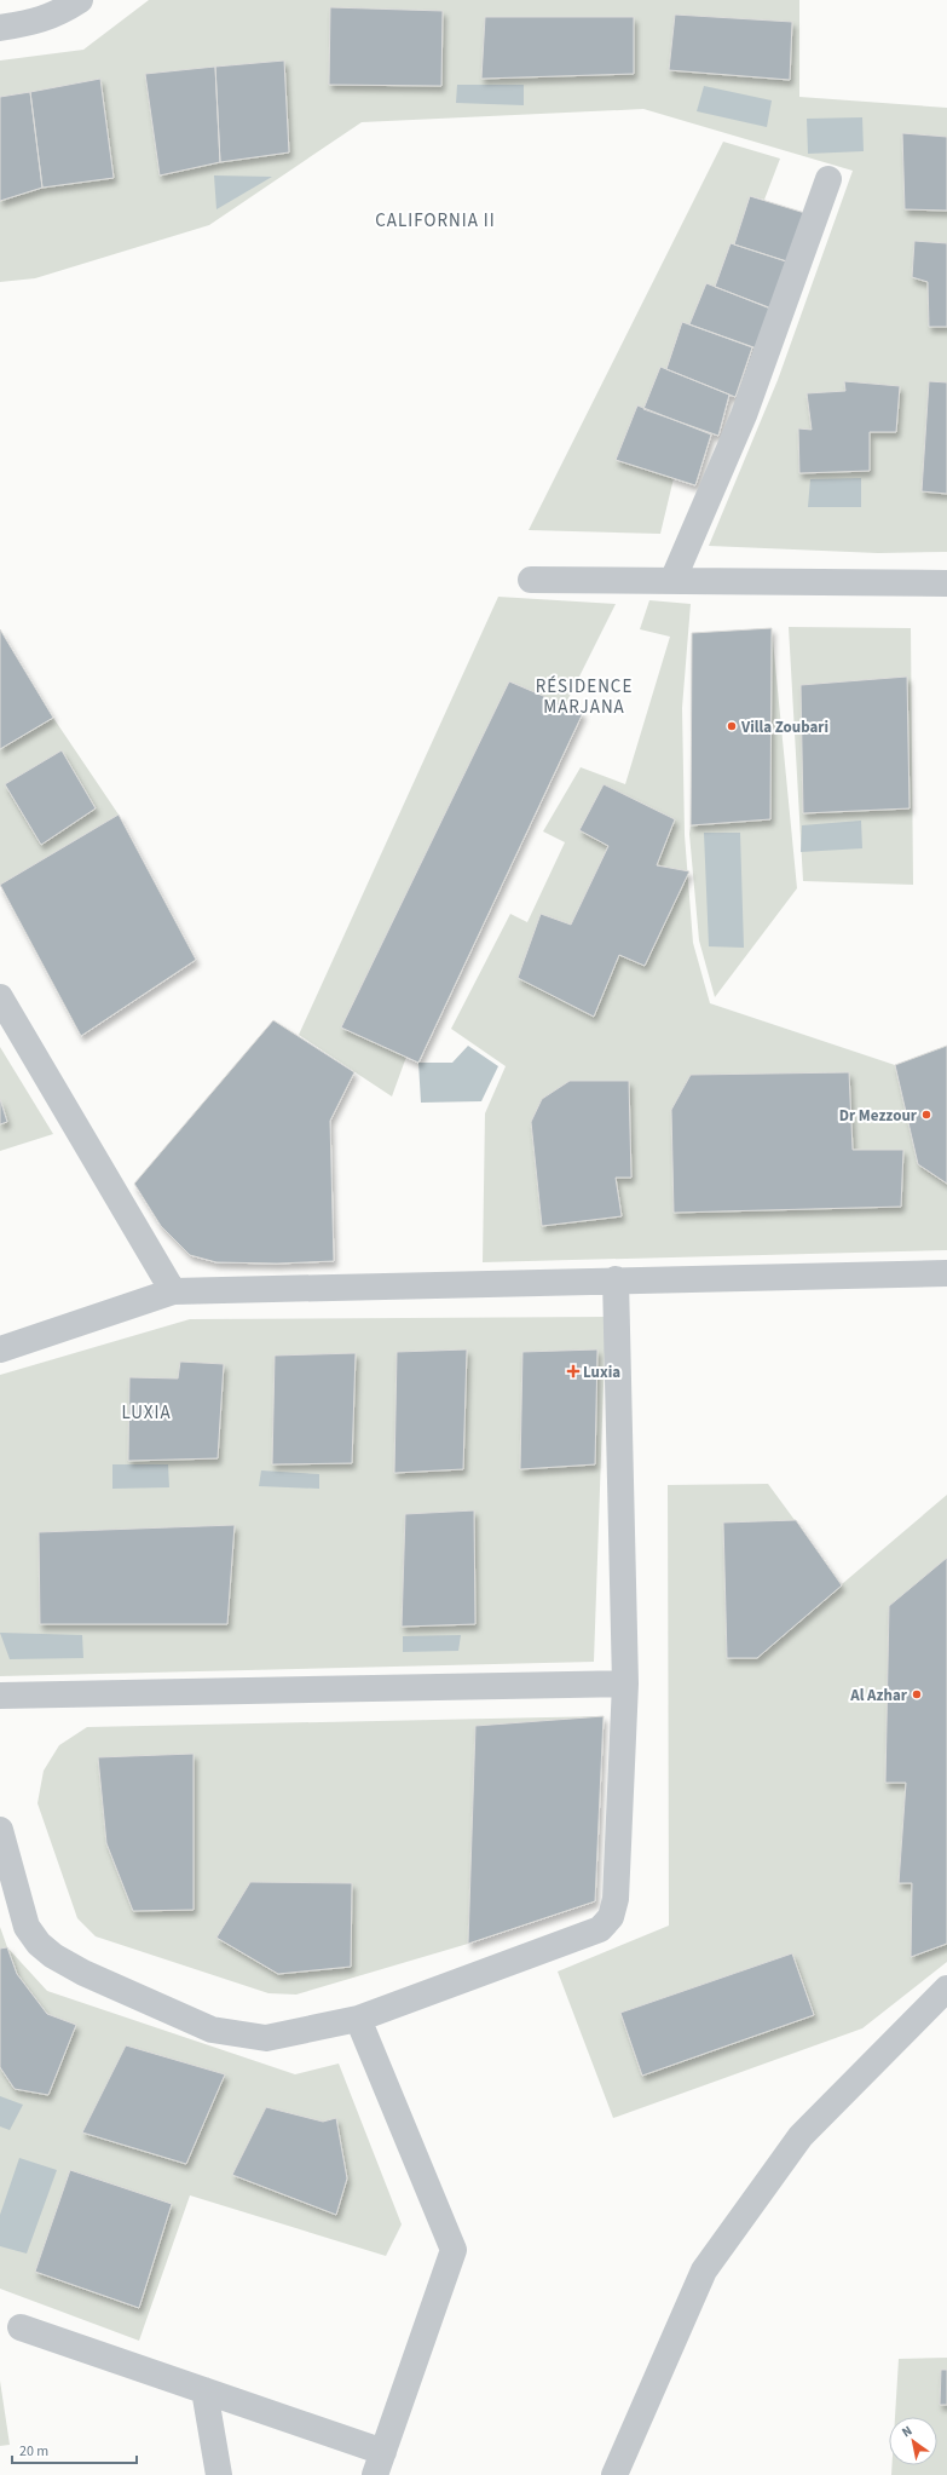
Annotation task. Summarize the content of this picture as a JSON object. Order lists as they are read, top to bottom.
{
  "districts": ["CALIFORNIA II", "RÉSIDENCE MARJANA", "LUXIA"],
  "places": {
    "other": ["Villa Zoubari", "Dr Mezzour", "Al Azhar"],
    "health": ["Luxia"]
  },
  "scale_bar": "20 m",
  "north": "top left"
}
